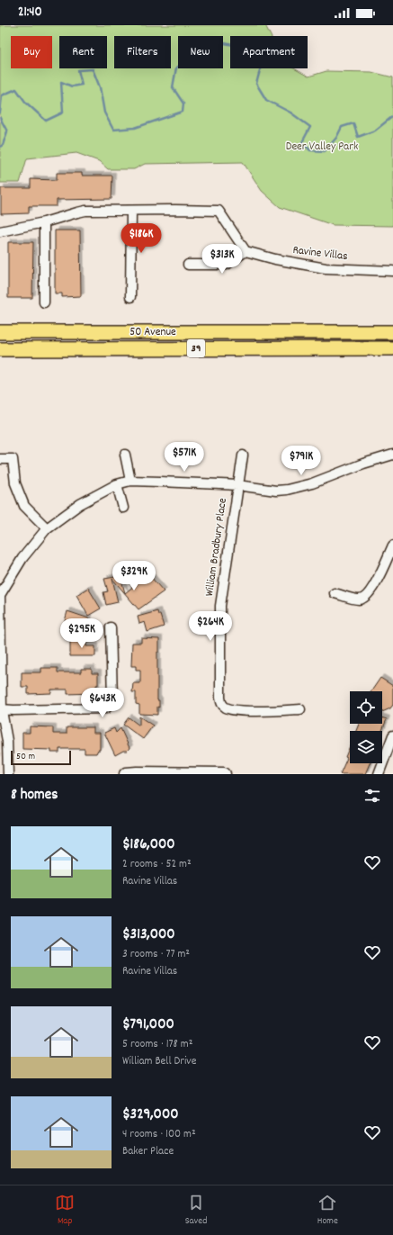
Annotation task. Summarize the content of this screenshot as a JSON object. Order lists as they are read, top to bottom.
{
  "streets": {
    "main road": ["50 Avenue", "39"],
    "street": ["Ravine Villas", "William Bradbury Place"]
  },
  "parks": ["Deer Valley Park"],
  "scale_bar": "50 m",
  "page": {
    "status": "21:40",
    "chip": [
      "Buy",
      "Rent",
      "Filters",
      "New",
      "Apartment"
    ],
    "price": [
      "$186K",
      "$313K",
      "$571K",
      "$791K",
      "$329K",
      "$264K",
      "$295K",
      "$643K"
    ],
    "scale": "50 m",
    "heading": "8 homes",
    "list": [
      {
        "name": "$186,000",
        "note": "2 rooms · 52 m² · Ravine Villas"
      },
      {
        "name": "$313,000",
        "note": "3 rooms · 77 m² · Ravine Villas"
      },
      {
        "name": "$791,000",
        "note": "5 rooms · 178 m² · William Bell Drive"
      },
      {
        "name": "$329,000",
        "note": "4 rooms · 100 m² · Baker Place"
      }
    ],
    "tabs": ["Map", "Saved", "Home"]
  }
}
